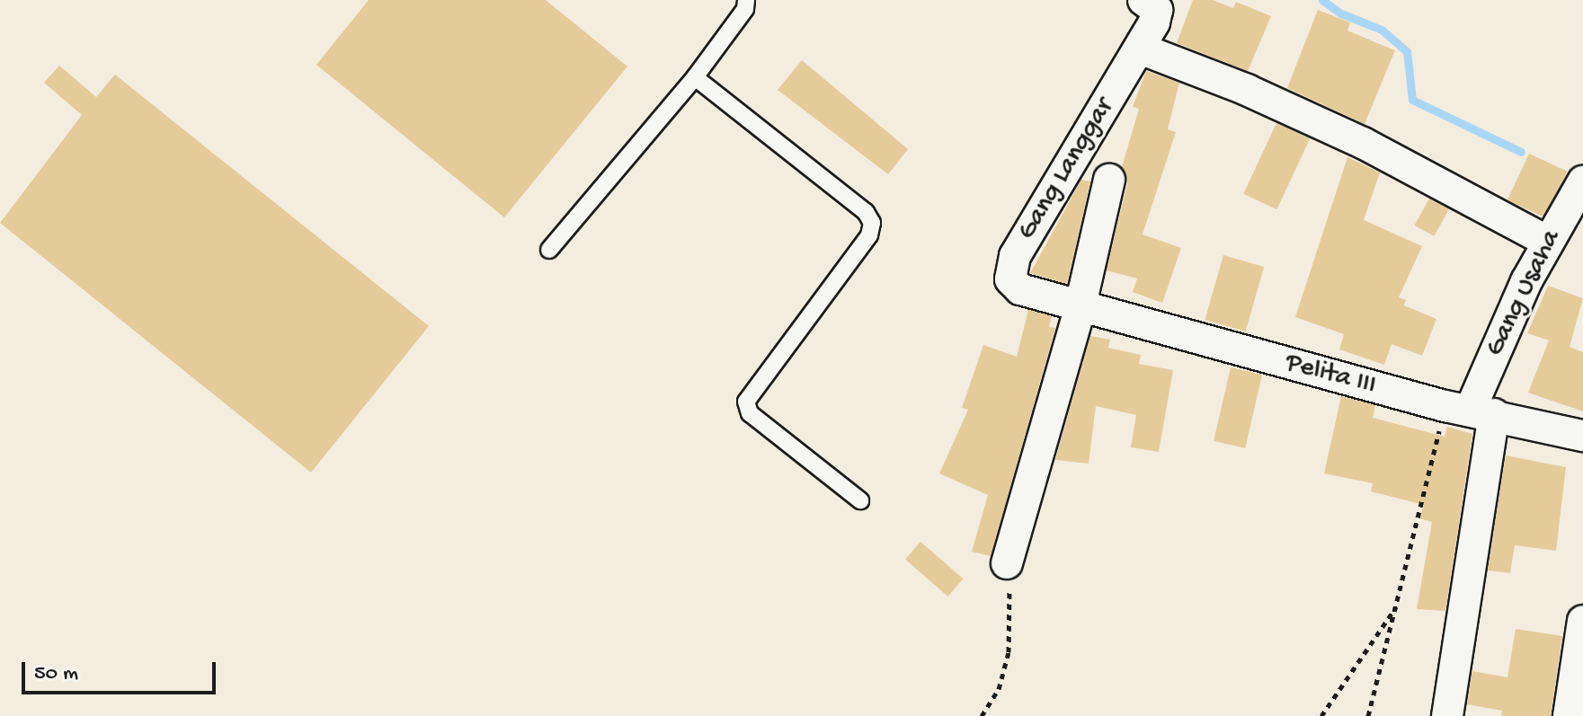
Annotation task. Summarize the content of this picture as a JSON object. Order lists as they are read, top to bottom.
{
  "streets": {
    "street": ["Gang Langgar", "Gang Usaha", "Pelita III"]
  },
  "crossings": [
    ["Gang Langgar", "Pelita III"],
    ["Gang Usaha", "Pelita III"]
  ],
  "scale_bar": "50 m"
}
